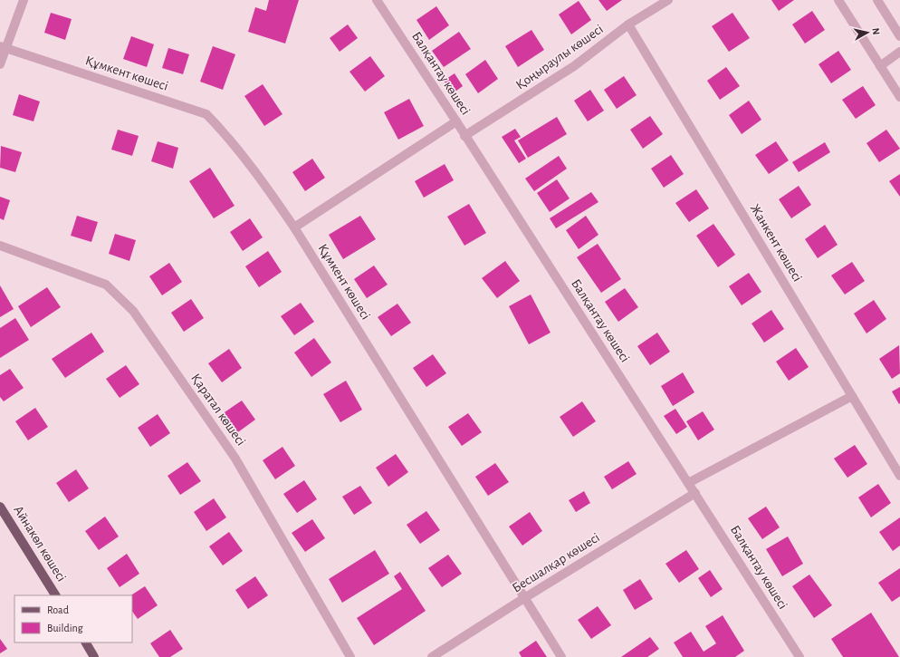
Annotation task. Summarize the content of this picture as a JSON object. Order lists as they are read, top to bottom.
{
  "streets": {
    "main road": ["Айнакөл көшесі"],
    "street": [
      "Қоңыраулы көшесі",
      "Құмкент көшесі",
      "Балқантау көшесі",
      "Жанкент көшесі",
      "Қаратал көшесі",
      "Бесшалқар көшесі"
    ]
  },
  "crossings": [
    ["Қоңыраулы көшесі", "Балқантау көшесі"],
    ["Қоңыраулы көшесі", "Жанкент көшесі"],
    ["Құмкент көшесі", "Бесшалқар көшесі"],
    ["Балқантау көшесі", "Бесшалқар көшесі"]
  ],
  "legend": ["Road", "Building"],
  "north": "right"
}
